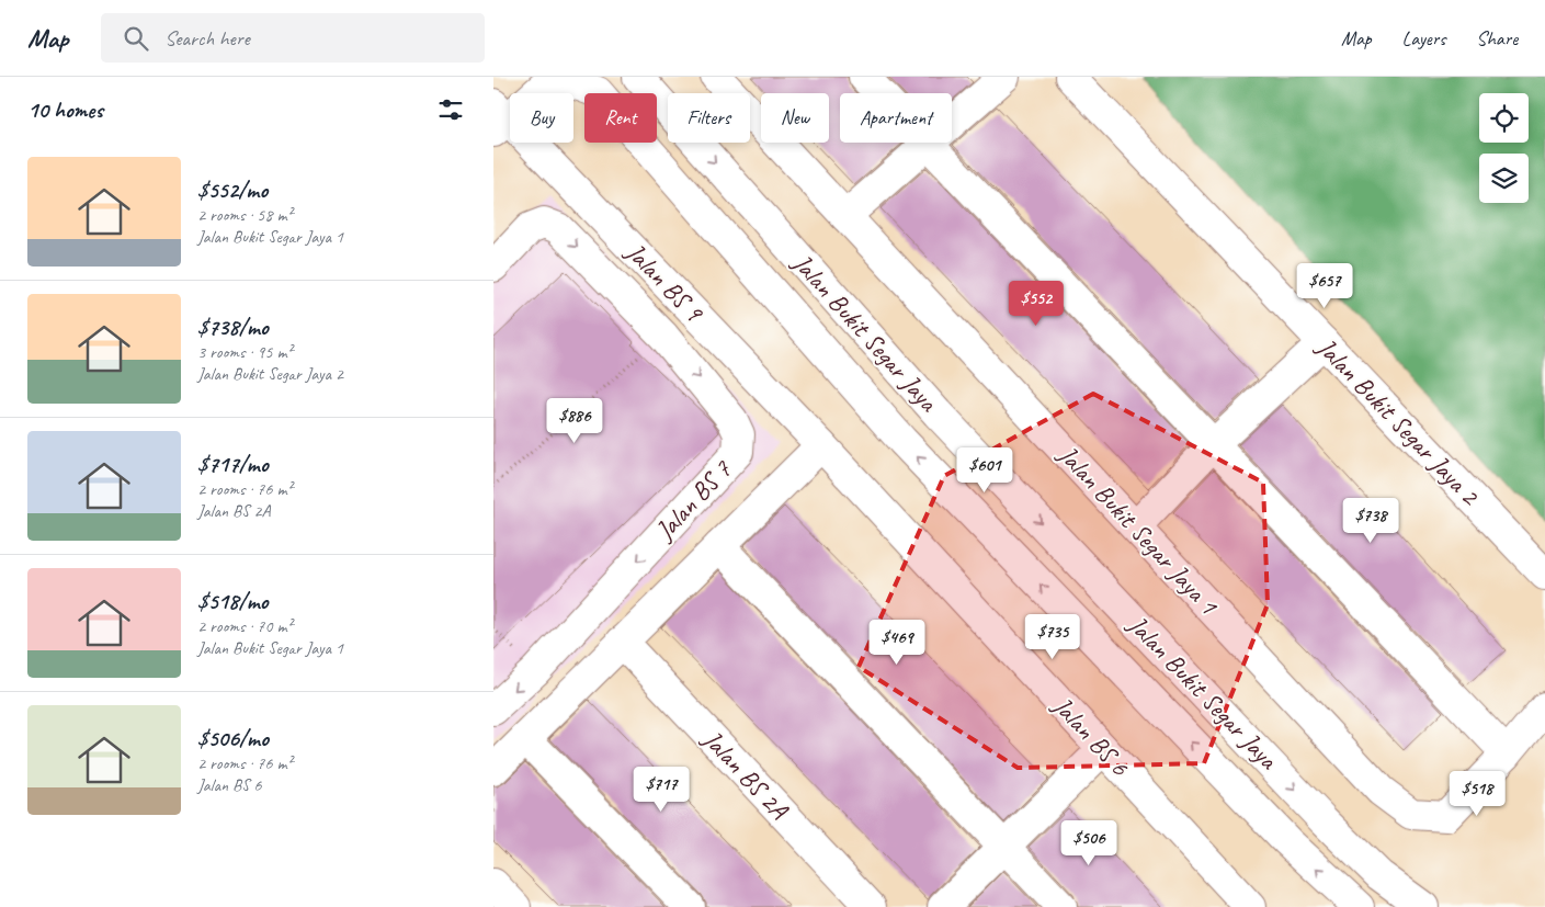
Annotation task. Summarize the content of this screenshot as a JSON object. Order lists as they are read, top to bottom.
{
  "streets": {
    "street": [
      "Jalan BS 9",
      "Jalan Bukit Segar Jaya",
      "Jalan Bukit Segar Jaya 2",
      "Jalan BS 7",
      "Jalan Bukit Segar Jaya 1",
      "Jalan BS 6",
      "Jalan BS 2A"
    ]
  },
  "crossings": [
    ["Jalan BS 9", "Jalan Bukit Segar Jaya"],
    ["Jalan BS 9", "Jalan BS 6"]
  ],
  "page": {
    "header": "Map",
    "search": "Search here",
    "nav": ["Map", "Layers", "Share"],
    "heading": "10 homes",
    "chip": [
      "Buy",
      "Rent",
      "Filters",
      "New",
      "Apartment"
    ],
    "list": [
      {
        "name": "$552/mo",
        "note": "2 rooms · 58 m² · Jalan Bukit Segar Jaya 1"
      },
      {
        "name": "$738/mo",
        "note": "3 rooms · 95 m² · Jalan Bukit Segar Jaya 2"
      },
      {
        "name": "$717/mo",
        "note": "2 rooms · 76 m² · Jalan BS 2A"
      },
      {
        "name": "$518/mo",
        "note": "2 rooms · 70 m² · Jalan Bukit Segar Jaya 1"
      },
      {
        "name": "$506/mo",
        "note": "2 rooms · 76 m² · Jalan BS 6"
      }
    ],
    "price": [
      "$657",
      "$552",
      "$886",
      "$601",
      "$738",
      "$735",
      "$469",
      "$717",
      "$518",
      "$506"
    ]
  }
}
